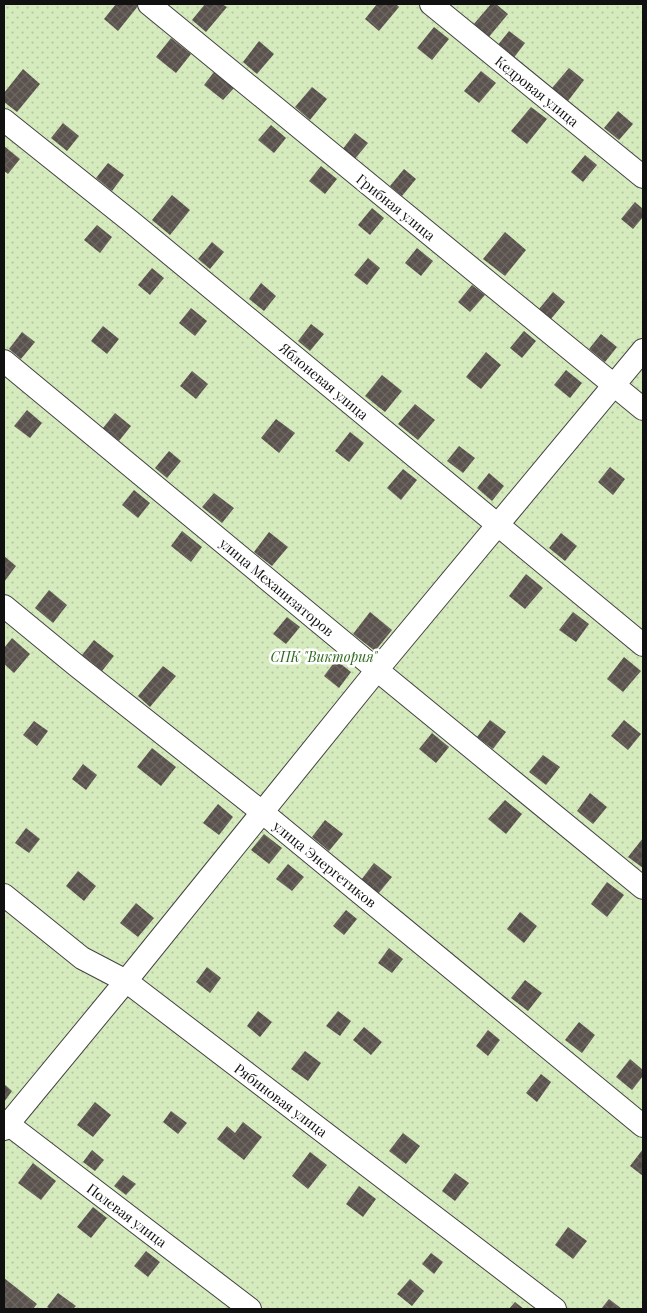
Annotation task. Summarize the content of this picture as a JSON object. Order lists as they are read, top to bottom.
{
  "streets": {
    "street": [
      "Кедровая улица",
      "Грибная улица",
      "Яблоневая улица",
      "улица Механизаторов",
      "улица Энергетиков",
      "Рябиновая улица",
      "Полевая улица"
    ]
  },
  "parks": ["СПК \"Виктория\""]
}
